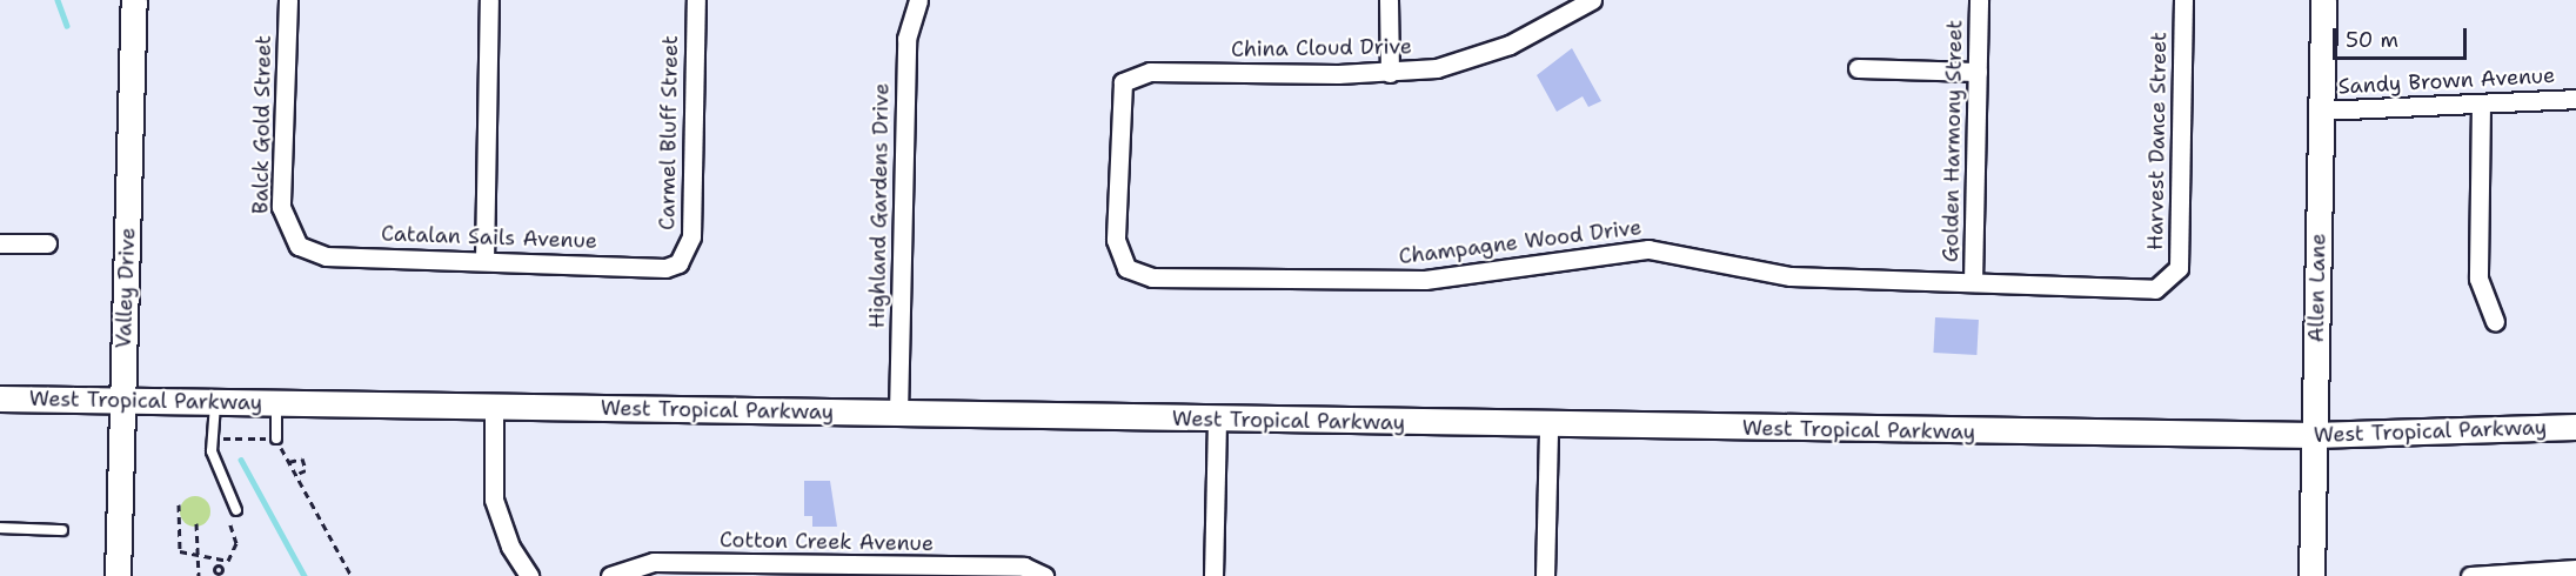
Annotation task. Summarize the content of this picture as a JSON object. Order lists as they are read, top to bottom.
{
  "streets": {
    "main road": ["Valley Drive", "Allen Lane", "West Tropical Parkway"],
    "street": [
      "China Cloud Drive",
      "Sandy Brown Avenue",
      "Balck Gold Street",
      "Carmel Bluff Street",
      "Golden Harmony Street",
      "Harvest Dance Street",
      "Highland Gardens Drive",
      "Catalan Sails Avenue",
      "Champagne Wood Drive",
      "Cotton Creek Avenue"
    ]
  },
  "crossings": [
    ["China Cloud Drive", "Champagne Wood Drive"],
    ["Sandy Brown Avenue", "Allen Lane"],
    ["Balck Gold Street", "Catalan Sails Avenue"],
    ["Carmel Bluff Street", "Catalan Sails Avenue"],
    ["Golden Harmony Street", "Champagne Wood Drive"],
    ["Harvest Dance Street", "Champagne Wood Drive"],
    ["Highland Gardens Drive", "West Tropical Parkway"],
    ["Valley Drive", "West Tropical Parkway"],
    ["Allen Lane", "West Tropical Parkway"]
  ],
  "scale_bar": "50 m"
}
